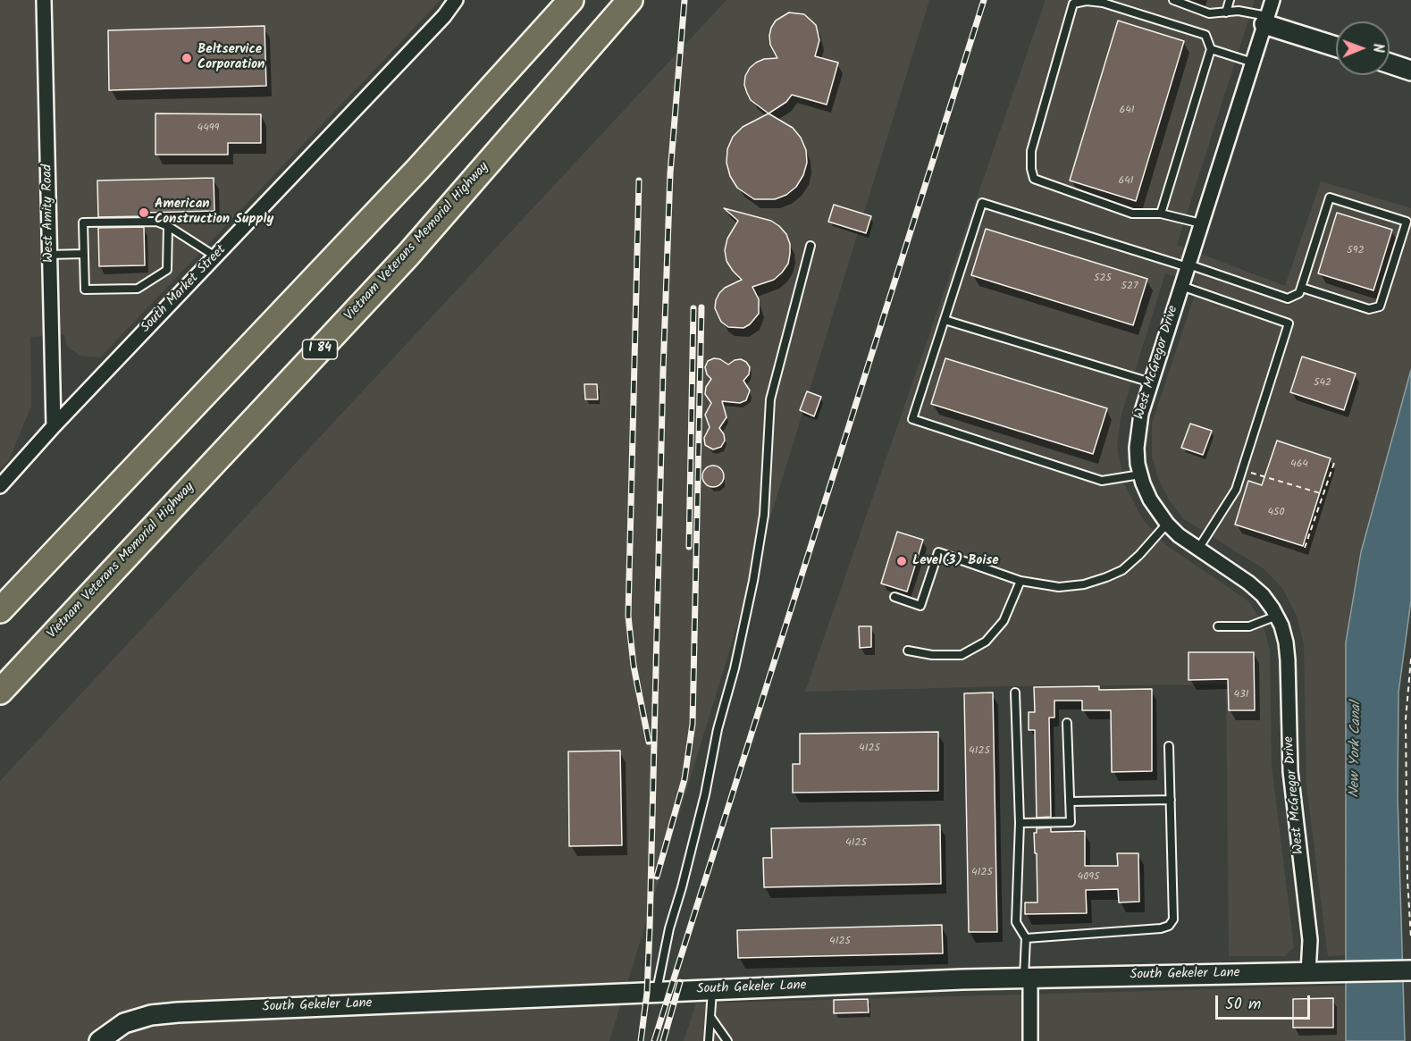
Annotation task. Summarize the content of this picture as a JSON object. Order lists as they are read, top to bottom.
{
  "streets": {
    "highway": ["Vietnam Veterans Memorial Highway", "I 84"],
    "street": [
      "West Amity Road",
      "South Market Street",
      "West McGregor Drive",
      "South Gekeler Lane"
    ]
  },
  "crossings": [
    ["West Amity Road", "South Market Street"],
    ["West McGregor Drive", "South Gekeler Lane"]
  ],
  "water": ["New York Canal"],
  "places": ["Beltservice Corporation", "American Construction Supply", "Level(3) Boise"],
  "house_numbers": [
    "641",
    "4499",
    "641",
    "592",
    "525",
    "527",
    "542",
    "464",
    "450",
    "431",
    "4125",
    "4125",
    "4125",
    "4125",
    "4095",
    "4125"
  ],
  "scale_bar": "50 m",
  "north": "right"
}
